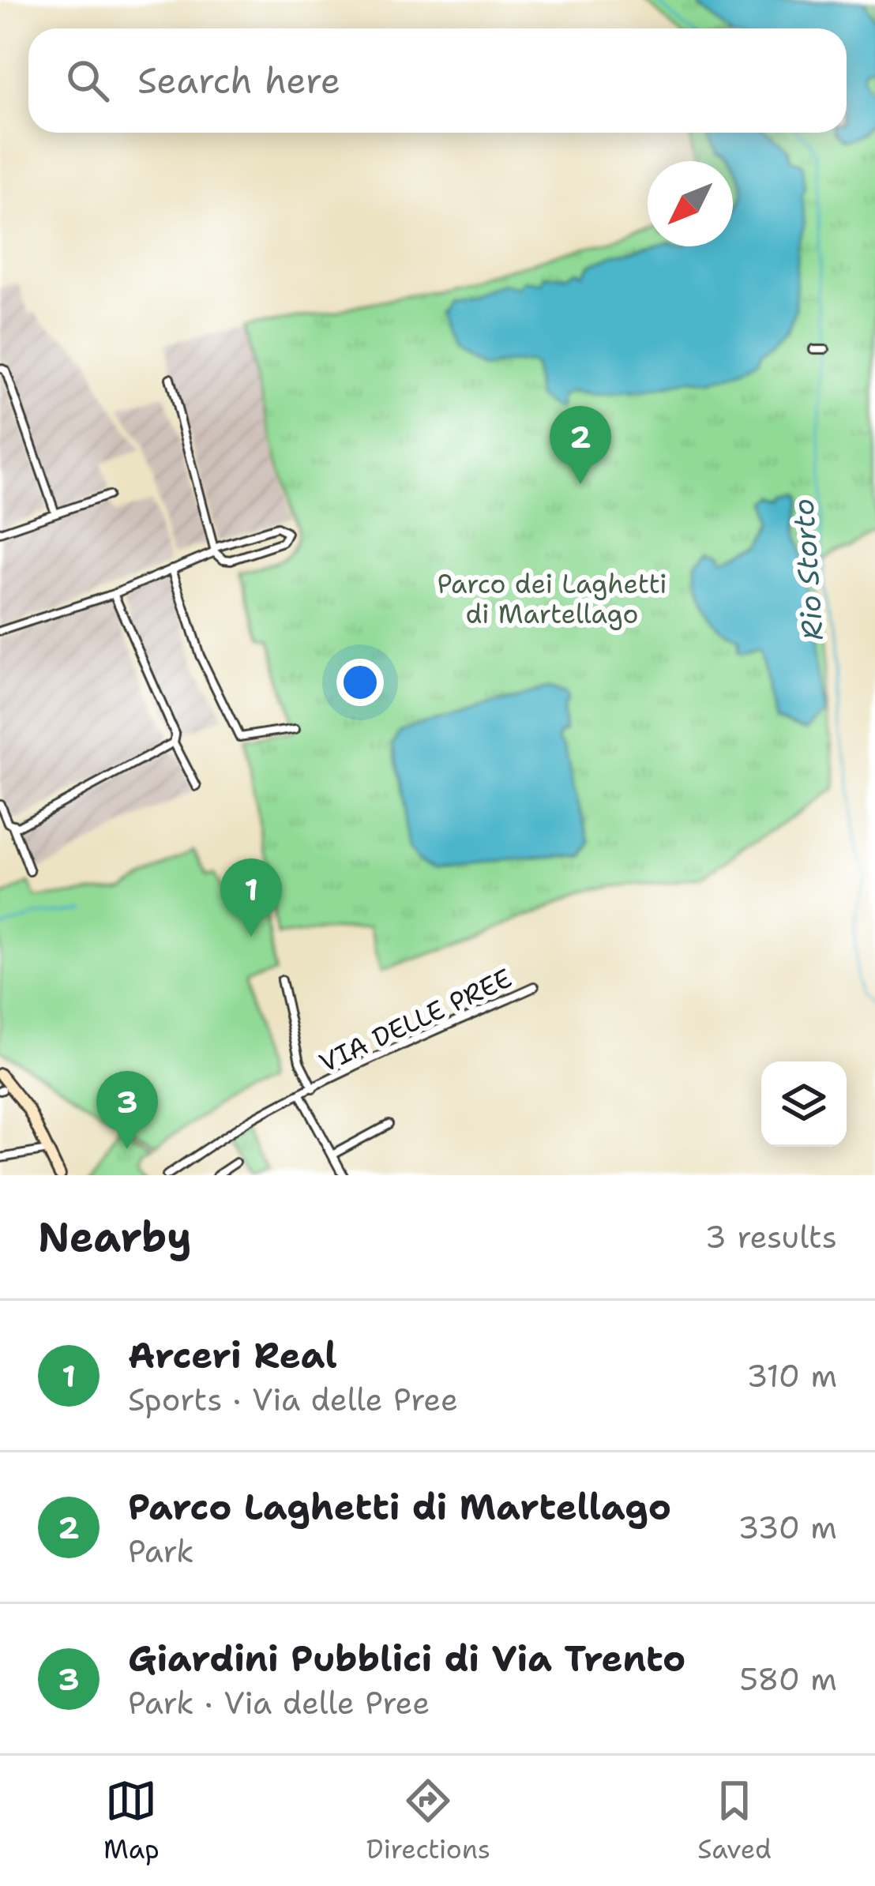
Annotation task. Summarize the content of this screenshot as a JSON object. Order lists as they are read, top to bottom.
{
  "streets": {
    "street": ["VIA DELLE PREE"]
  },
  "water": ["Rio Storto"],
  "parks": ["Parco dei Laghetti di Martellago"],
  "north": "bottom left",
  "page": {
    "search": "Search here",
    "pins": ["2", "1", "3"],
    "heading": ["Nearby", "3 results"],
    "list": [
      {
        "mark": "1",
        "name": "Arceri Real",
        "note": "Sports · Via delle Pree",
        "value": "310 m"
      },
      {
        "mark": "2",
        "name": "Parco Laghetti di Martellago",
        "note": "Park",
        "value": "330 m"
      },
      {
        "mark": "3",
        "name": "Giardini Pubblici di Via Trento",
        "note": "Park · Via delle Pree",
        "value": "580 m"
      }
    ],
    "nav": ["Map", "Directions", "Saved"]
  }
}
